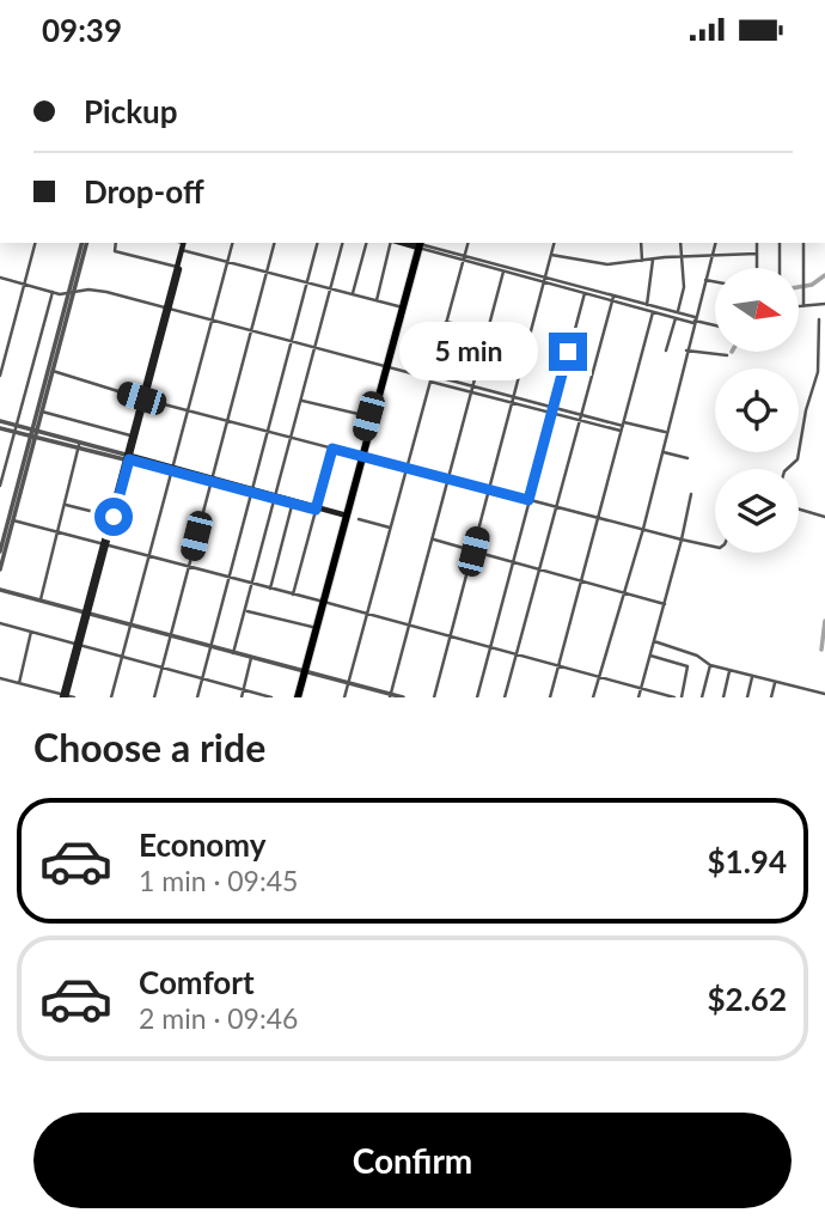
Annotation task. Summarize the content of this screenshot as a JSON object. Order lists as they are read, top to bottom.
{
  "north": "right",
  "page": {
    "status": "09:39",
    "banner": ["Pickup", "Drop-off"],
    "bubble": "5 min",
    "heading": "Choose a ride",
    "list": [
      {
        "name": "Economy",
        "note": "1 min · 09:45",
        "value": "$1.94"
      },
      {
        "name": "Comfort",
        "note": "2 min · 09:46",
        "value": "$2.62"
      }
    ],
    "buttons": "Confirm"
  }
}
